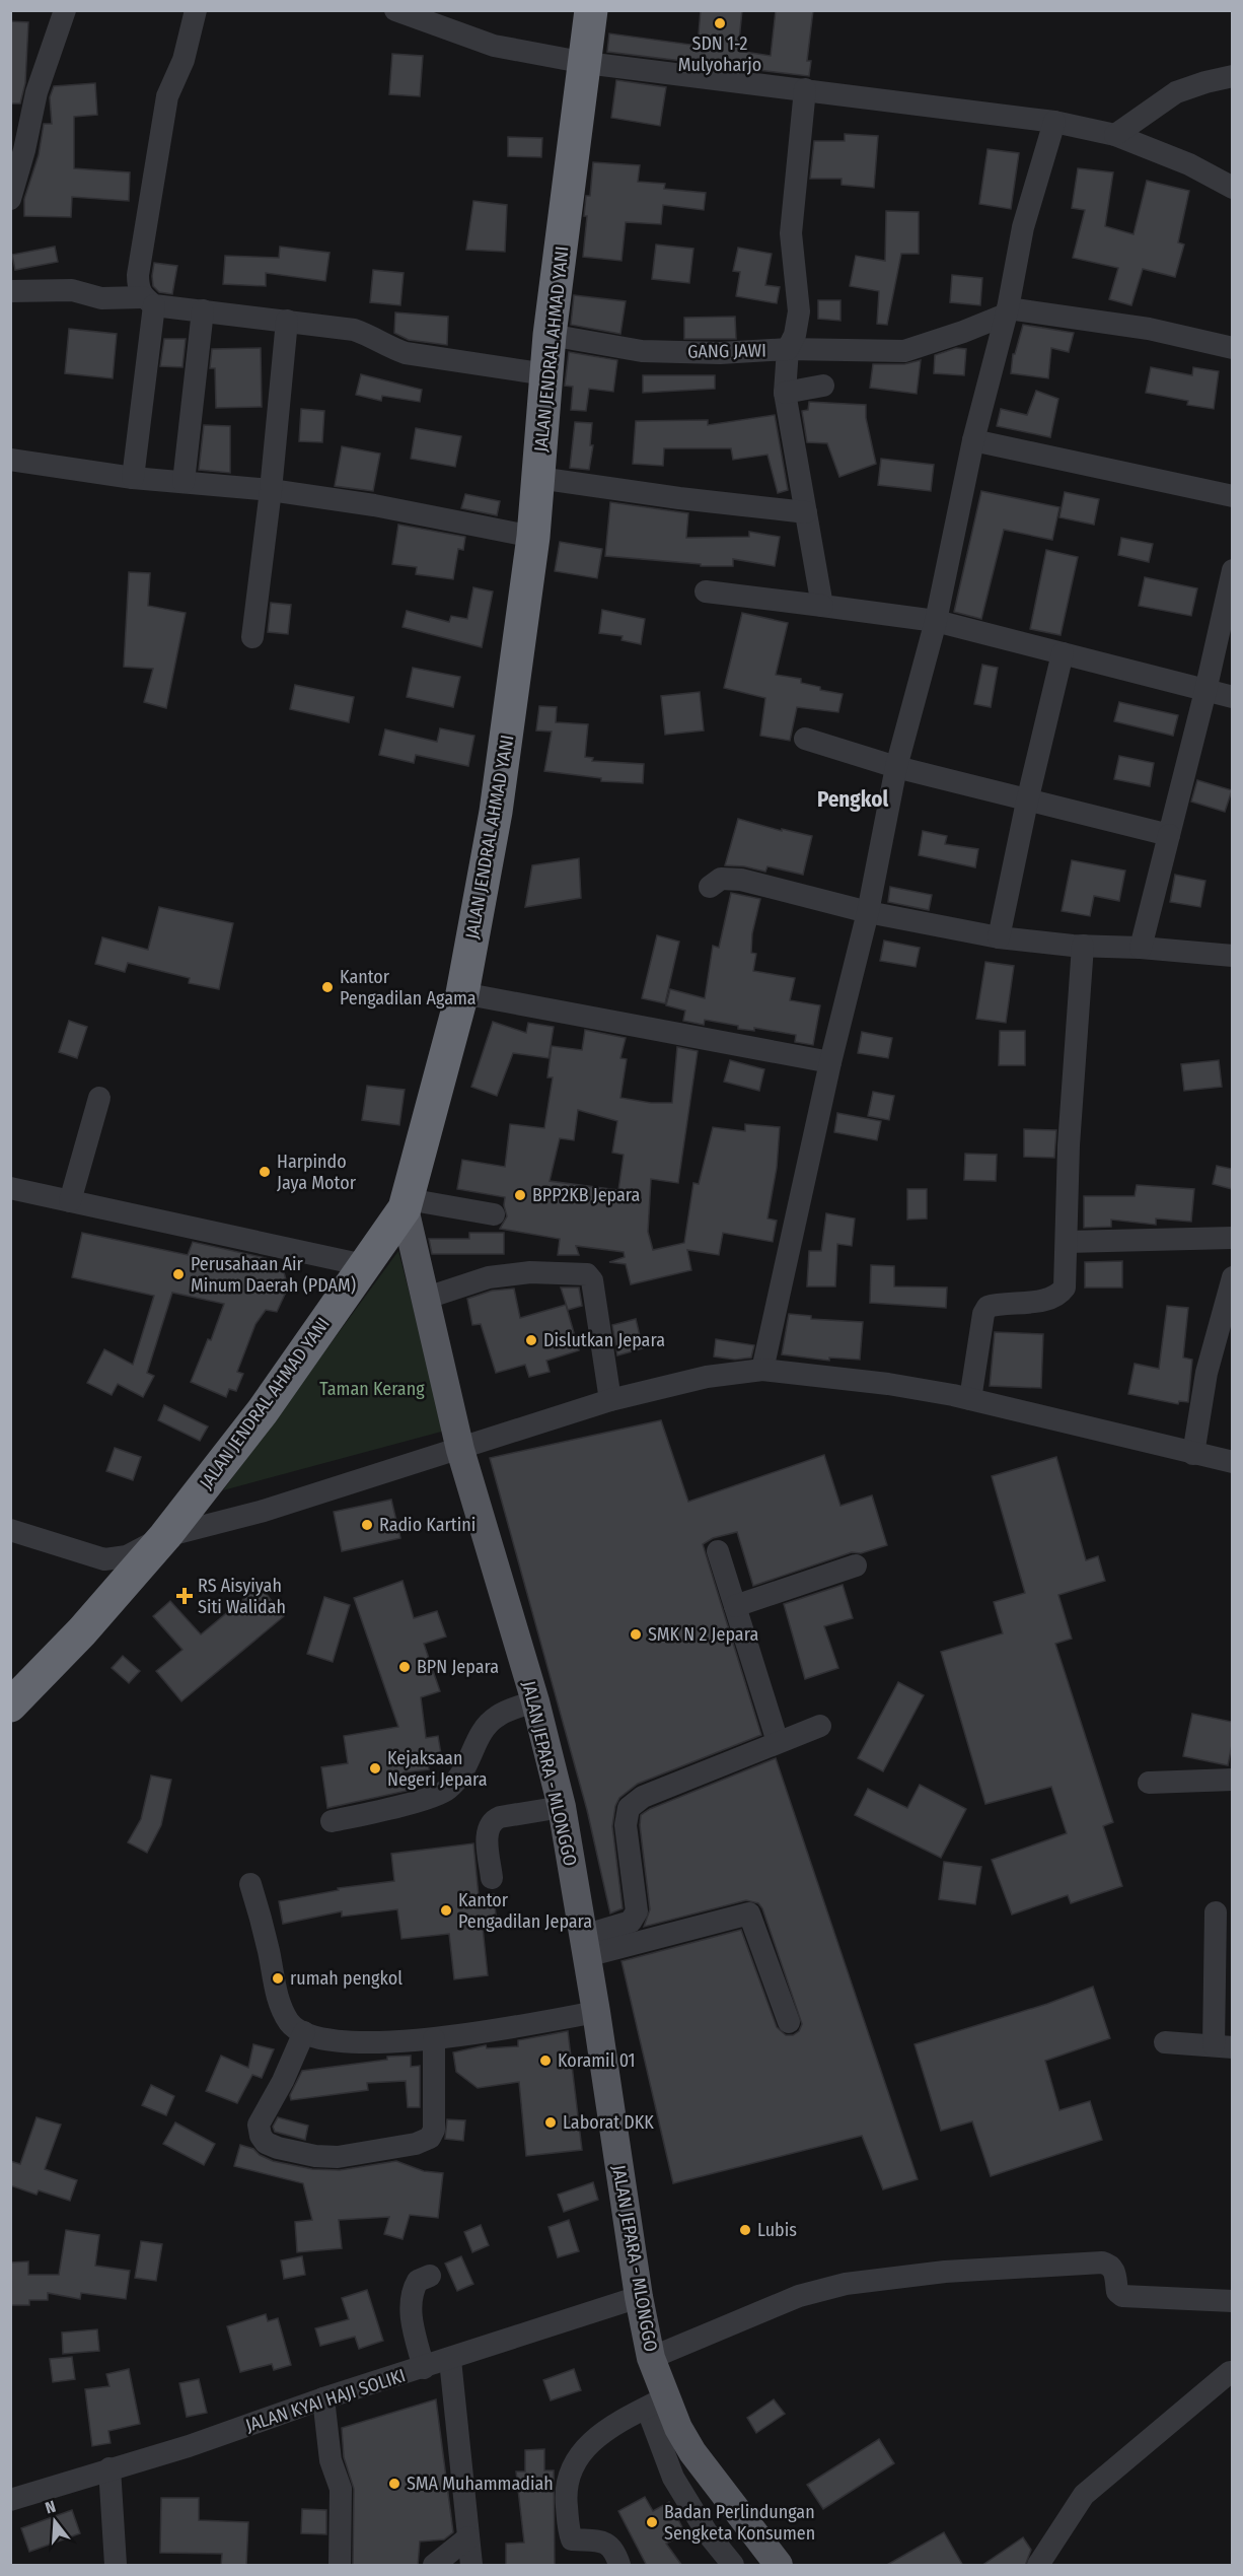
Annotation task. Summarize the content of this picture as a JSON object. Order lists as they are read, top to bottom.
{
  "streets": {
    "highway": ["JALAN JENDRAL AHMAD YANI"],
    "main road": ["JALAN JEPARA - MLONGGO"],
    "street": ["GANG JAWI", "JALAN KYAI HAJI SOLIKI"]
  },
  "crossings": [
    ["JALAN JENDRAL AHMAD YANI", "GANG JAWI"],
    ["JALAN JENDRAL AHMAD YANI", "JALAN JEPARA - MLONGGO"],
    ["JALAN JEPARA - MLONGGO", "JALAN KYAI HAJI SOLIKI"]
  ],
  "districts": ["Pengkol"],
  "parks": ["Taman Kerang"],
  "places": {
    "other": [
      "SDN 1-2 Mulyoharjo",
      "Kantor Pengadilan Agama",
      "Harpindo Jaya Motor",
      "BPP2KB Jepara",
      "Perusahaan Air Minum Daerah (PDAM)",
      "Dislutkan Jepara",
      "Radio Kartini",
      "SMK N 2 Jepara",
      "BPN Jepara",
      "Kejaksaan Negeri Jepara",
      "Kantor Pengadilan Jepara",
      "rumah pengkol",
      "Koramil 01",
      "Laborat DKK",
      "Lubis",
      "SMA Muhammadiah",
      "Badan Perlindungan Sengketa Konsumen"
    ],
    "health": ["RS Aisyiyah Siti Walidah"]
  },
  "north": "top"
}
